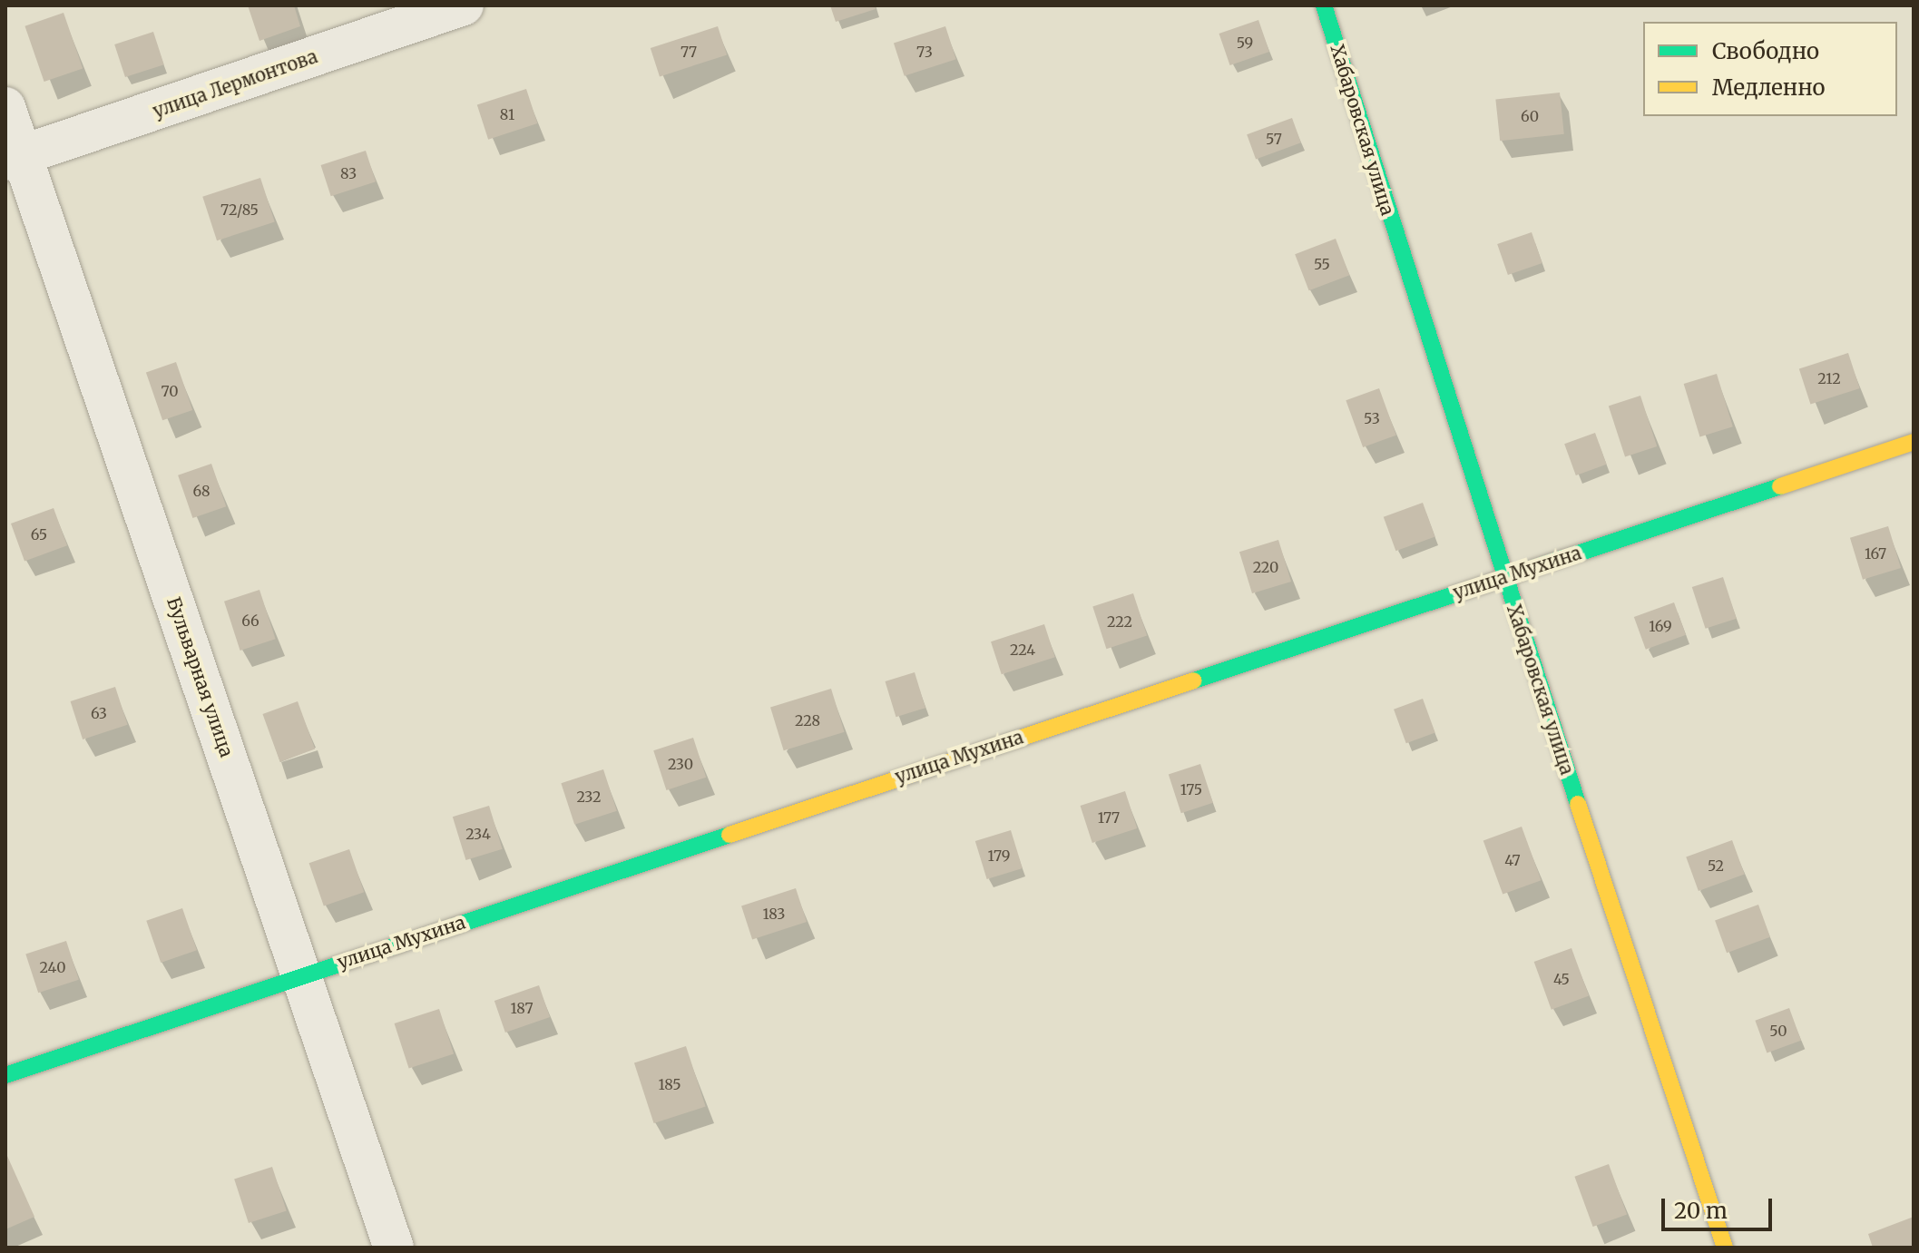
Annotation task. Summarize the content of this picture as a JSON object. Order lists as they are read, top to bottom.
{
  "streets": {
    "street": [
      "улица Лермонтова",
      "Хабаровская улица",
      "улица Мухина",
      "Бульварная улица"
    ]
  },
  "crossings": [
    ["улица Лермонтова", "Бульварная улица"],
    ["Хабаровская улица", "улица Мухина"],
    ["улица Мухина", "Бульварная улица"]
  ],
  "house_numbers": [
    "59",
    "77",
    "73",
    "81",
    "60",
    "57",
    "83",
    "72/85",
    "55",
    "212",
    "70",
    "53",
    "68",
    "65",
    "167",
    "220",
    "66",
    "222",
    "169",
    "224",
    "63",
    "228",
    "230",
    "175",
    "232",
    "177",
    "234",
    "179",
    "47",
    "52",
    "183",
    "240",
    "45",
    "187",
    "50",
    "185"
  ],
  "legend": ["Свободно", "Медленно"],
  "scale_bar": "20 m"
}
